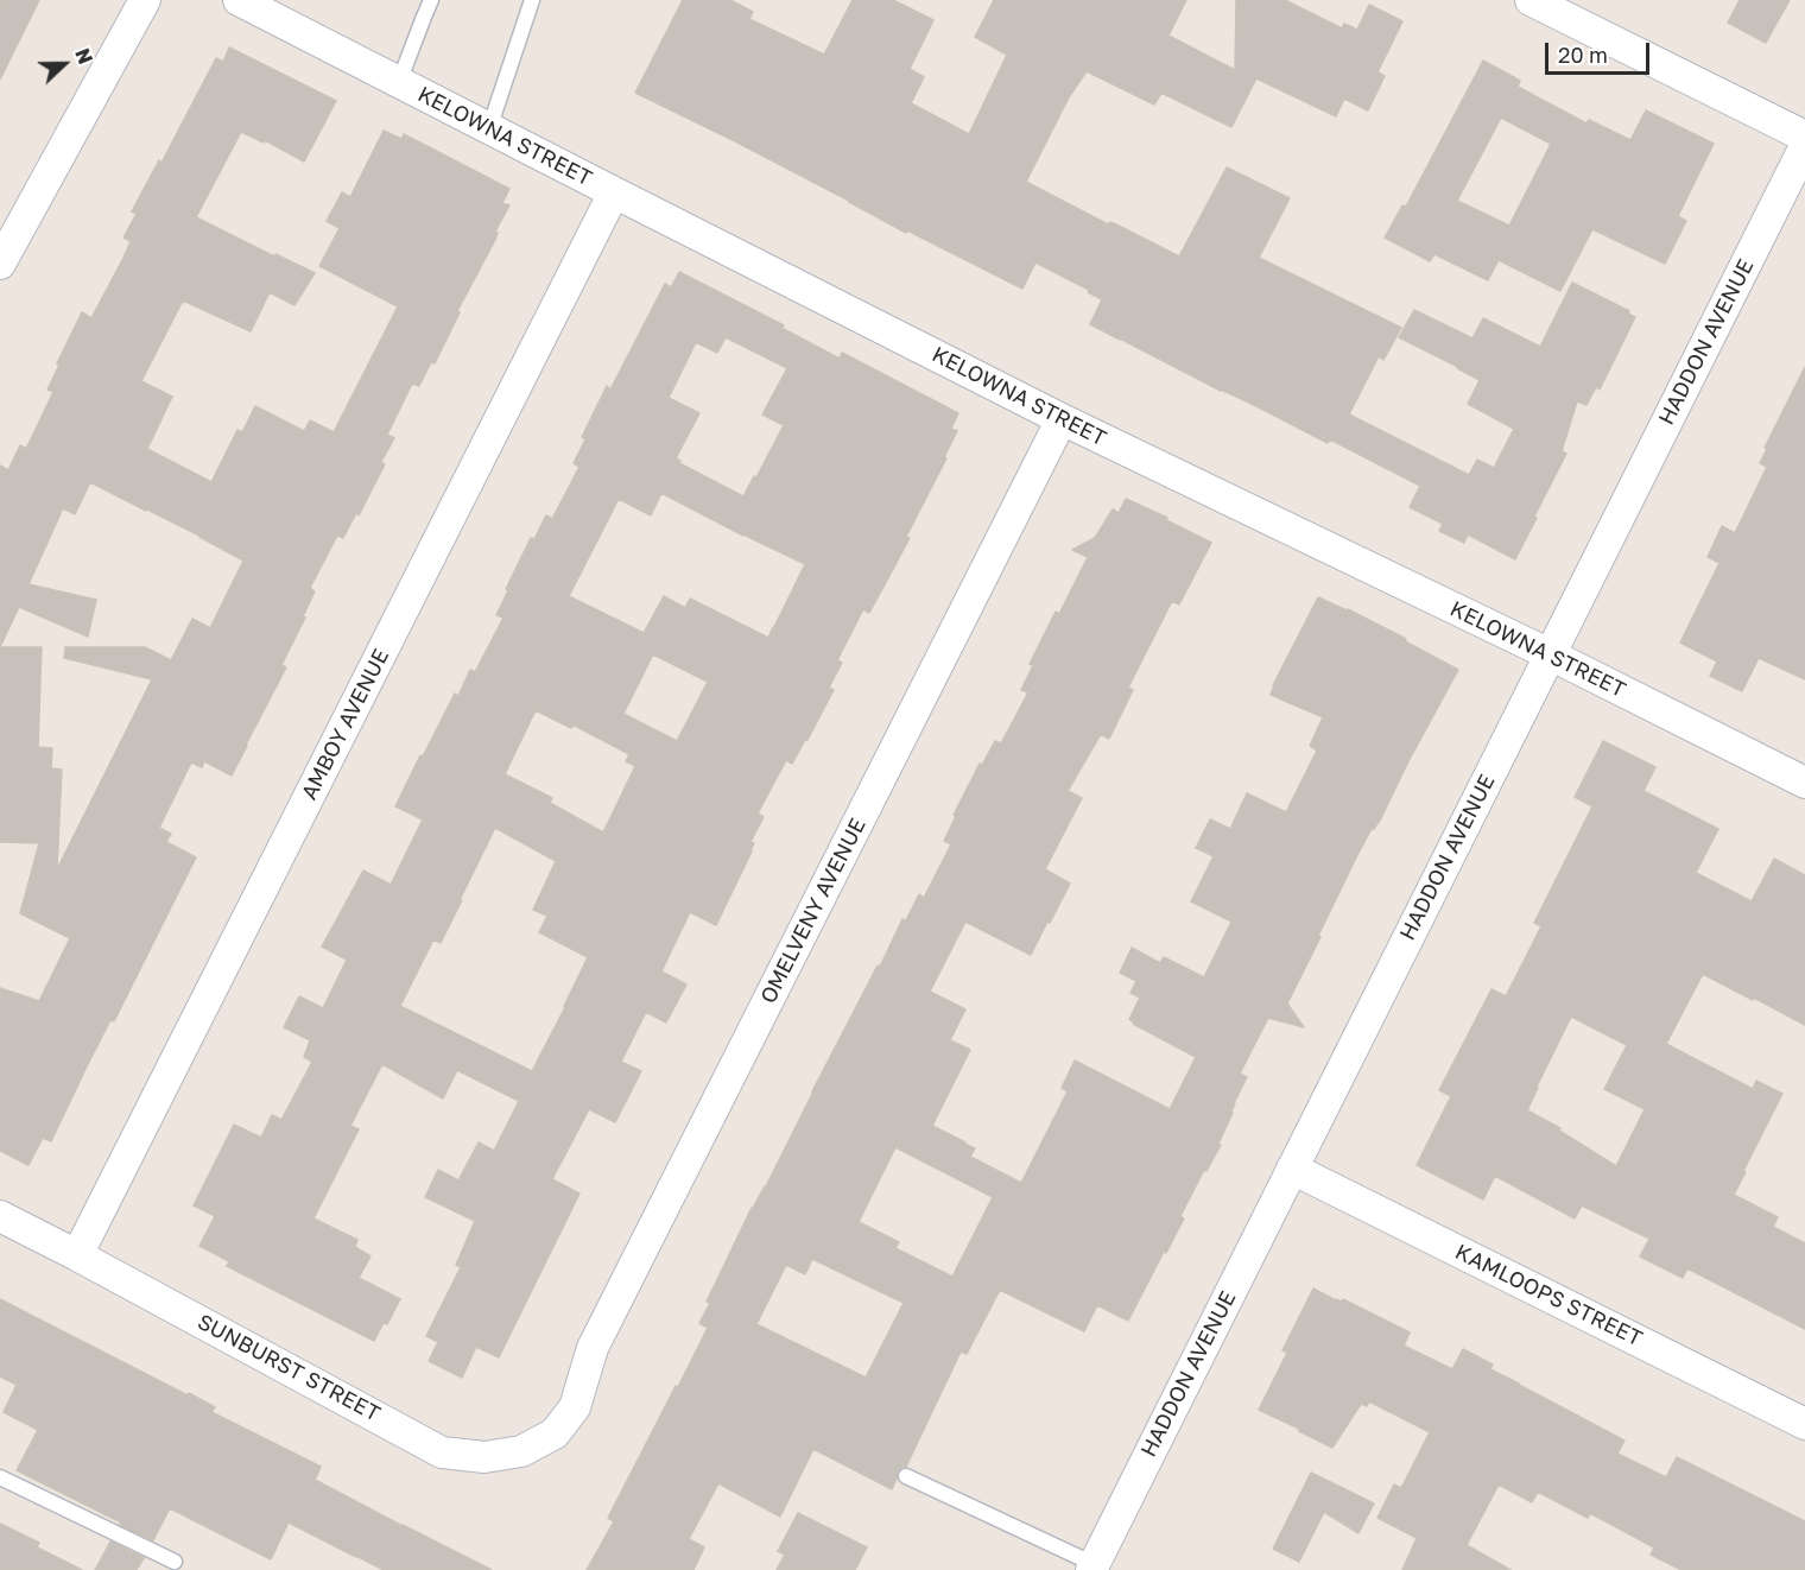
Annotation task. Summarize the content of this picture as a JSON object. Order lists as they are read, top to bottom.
{
  "streets": {
    "street": [
      "KELOWNA STREET",
      "HADDON AVENUE",
      "AMBOY AVENUE",
      "OMELVENY AVENUE",
      "KAMLOOPS STREET",
      "SUNBURST STREET"
    ]
  },
  "crossings": [
    ["KELOWNA STREET", "HADDON AVENUE"],
    ["KELOWNA STREET", "AMBOY AVENUE"],
    ["KELOWNA STREET", "OMELVENY AVENUE"],
    ["HADDON AVENUE", "KAMLOOPS STREET"],
    ["AMBOY AVENUE", "SUNBURST STREET"],
    ["OMELVENY AVENUE", "SUNBURST STREET"]
  ],
  "scale_bar": "20 m",
  "north": "right"
}
